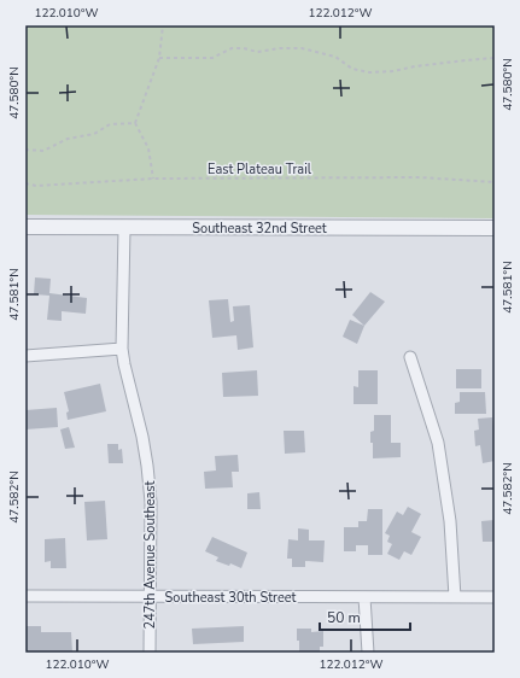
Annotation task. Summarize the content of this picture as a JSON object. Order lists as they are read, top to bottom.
{
  "streets": {
    "street": ["Southeast 32nd Street", "247th Avenue Southeast", "Southeast 30th Street"],
    "path": ["East Plateau Trail"]
  },
  "crossings": [
    ["Southeast 32nd Street", "247th Avenue Southeast"],
    ["247th Avenue Southeast", "Southeast 30th Street"]
  ],
  "scale_bar": "50 m",
  "coordinates": [
    "122.010°W",
    "122.012°W",
    "47.580°N",
    "47.581°N",
    "47.582°N"
  ]
}
